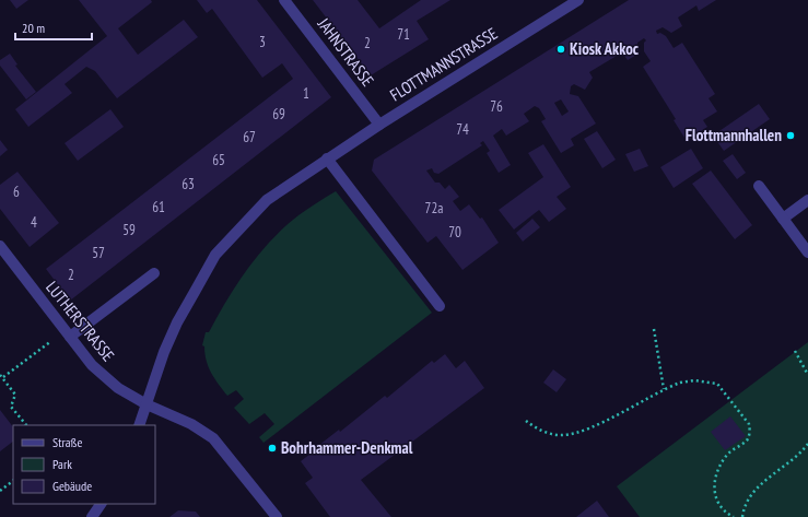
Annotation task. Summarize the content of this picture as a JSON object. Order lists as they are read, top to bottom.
{
  "streets": {
    "street": ["JAHNSTRASSE", "FLOTTMANNSTRASSE", "LUTHERSTRASSE"]
  },
  "crossings": [
    ["JAHNSTRASSE", "FLOTTMANNSTRASSE"],
    ["FLOTTMANNSTRASSE", "LUTHERSTRASSE"]
  ],
  "places": ["Kiosk Akkoc", "Flottmannhallen", "Bohrhammer-Denkmal"],
  "house_numbers": [
    "71",
    "3",
    "2",
    "1",
    "76",
    "69",
    "74",
    "67",
    "65",
    "63",
    "6",
    "61",
    "72a",
    "4",
    "59",
    "70",
    "57",
    "2"
  ],
  "legend": ["Straße", "Park", "Gebäude"],
  "scale_bar": "20 m"
}
